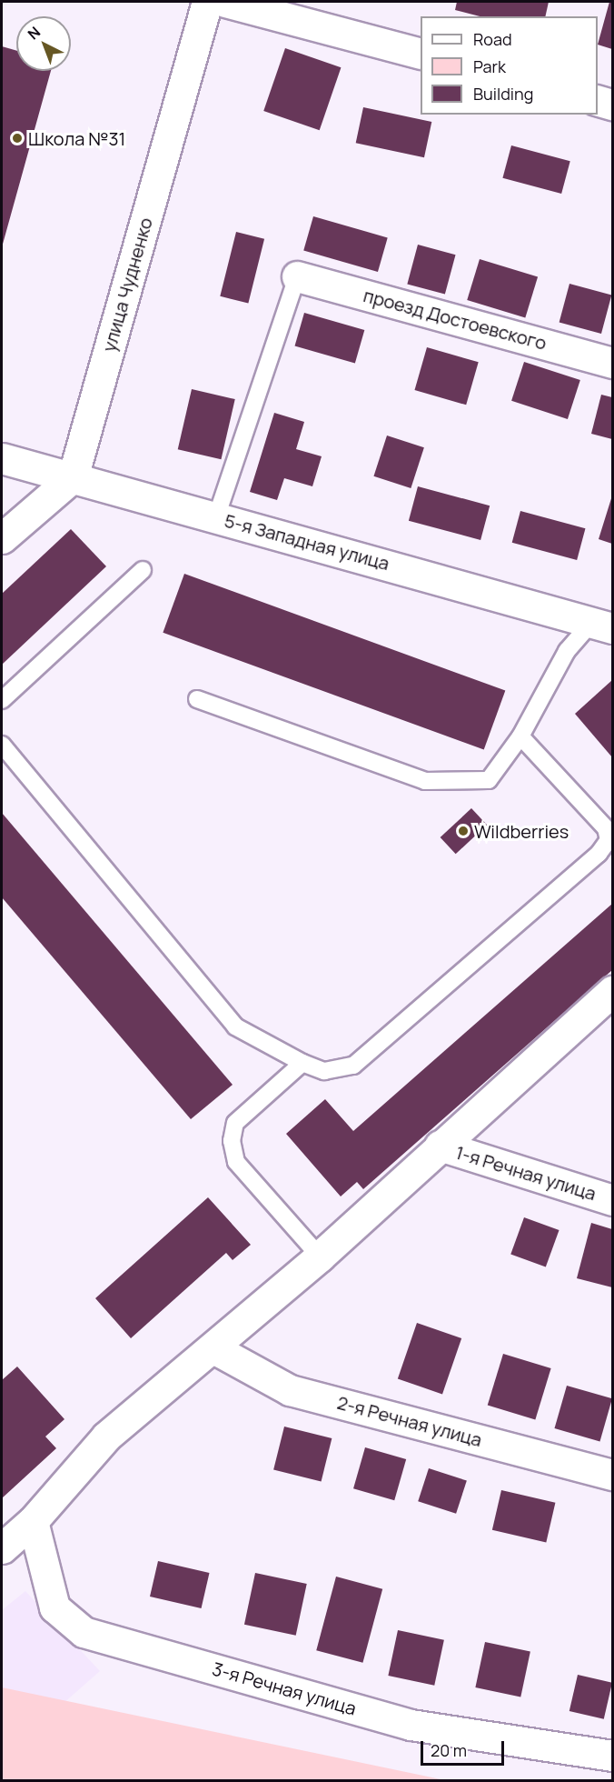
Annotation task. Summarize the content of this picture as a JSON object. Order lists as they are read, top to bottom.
{
  "streets": {
    "street": [
      "улица Чудненко",
      "проезд Достоевского",
      "5-я Западная улица",
      "1-я Речная улица",
      "2-я Речная улица",
      "3-я Речная улица"
    ]
  },
  "crossings": [
    ["улица Чудненко", "5-я Западная улица"]
  ],
  "places": ["Школа №31", "Wildberries"],
  "legend": ["Road", "Park", "Building"],
  "scale_bar": "20 m",
  "north": "top left"
}
